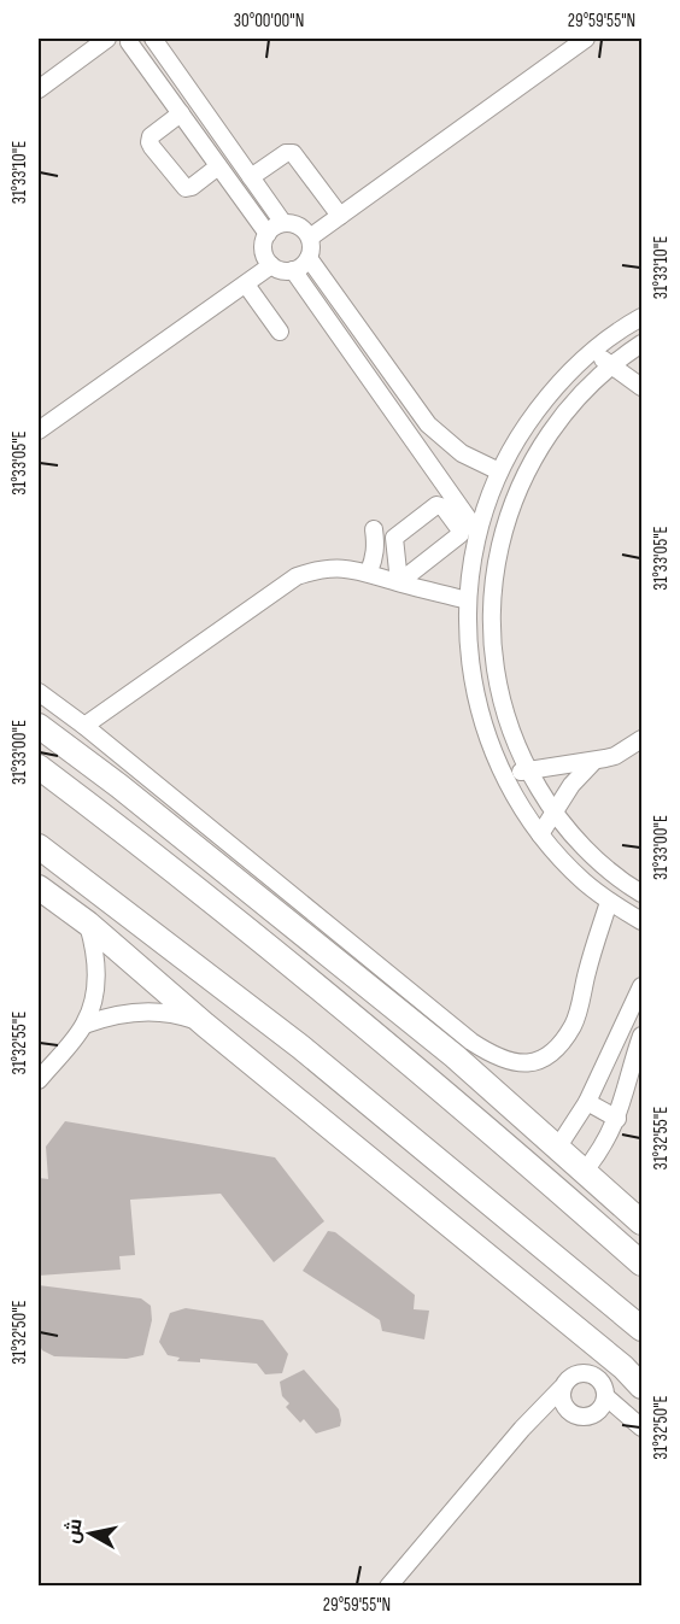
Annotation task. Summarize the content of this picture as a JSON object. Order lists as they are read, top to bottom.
{
  "north": "left",
  "coordinates": [
    "30°00'00\"N",
    "29°59'55\"N",
    "31°33'10\"E",
    "31°33'05\"E",
    "31°33'00\"E",
    "31°32'55\"E",
    "31°32'50\"E"
  ]
}
